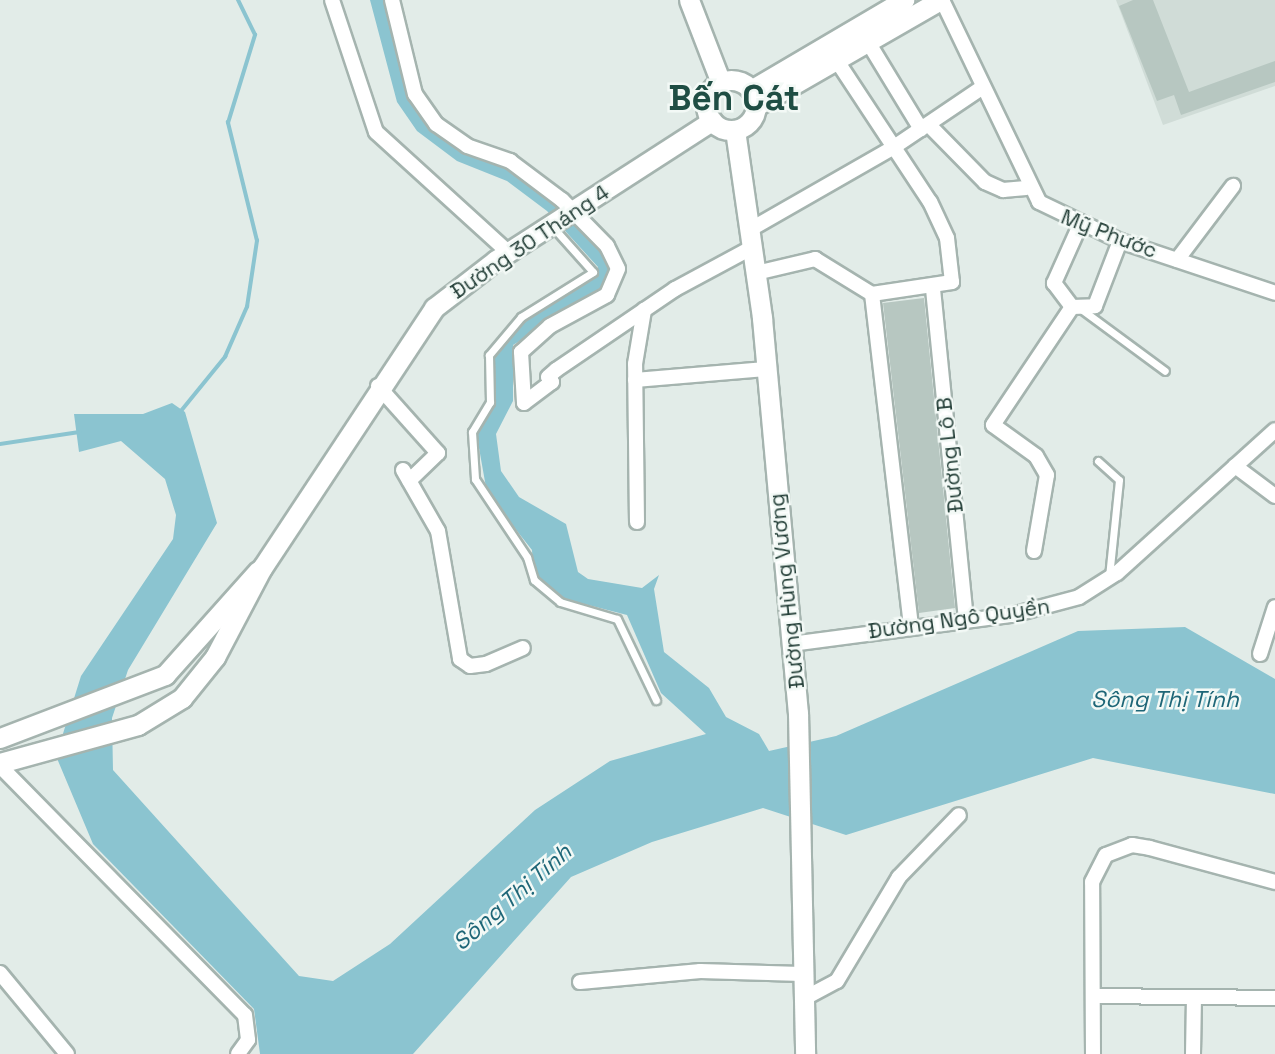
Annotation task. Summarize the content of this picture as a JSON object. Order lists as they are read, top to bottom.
{
  "streets": {
    "main road": ["Đường 30 Tháng 4", "Đường Hùng Vương"],
    "street": ["Mỹ Phước", "Đường Lô B", "Đường Ngô Quyền"]
  },
  "crossings": [
    ["Đường 30 Tháng 4", "Đường Hùng Vương"],
    ["Đường Lô B", "Đường Ngô Quyền"],
    ["Đường Hùng Vương", "Đường Ngô Quyền"]
  ],
  "districts": ["Bến Cát"],
  "water": ["Sông Thị Tính"]
}
